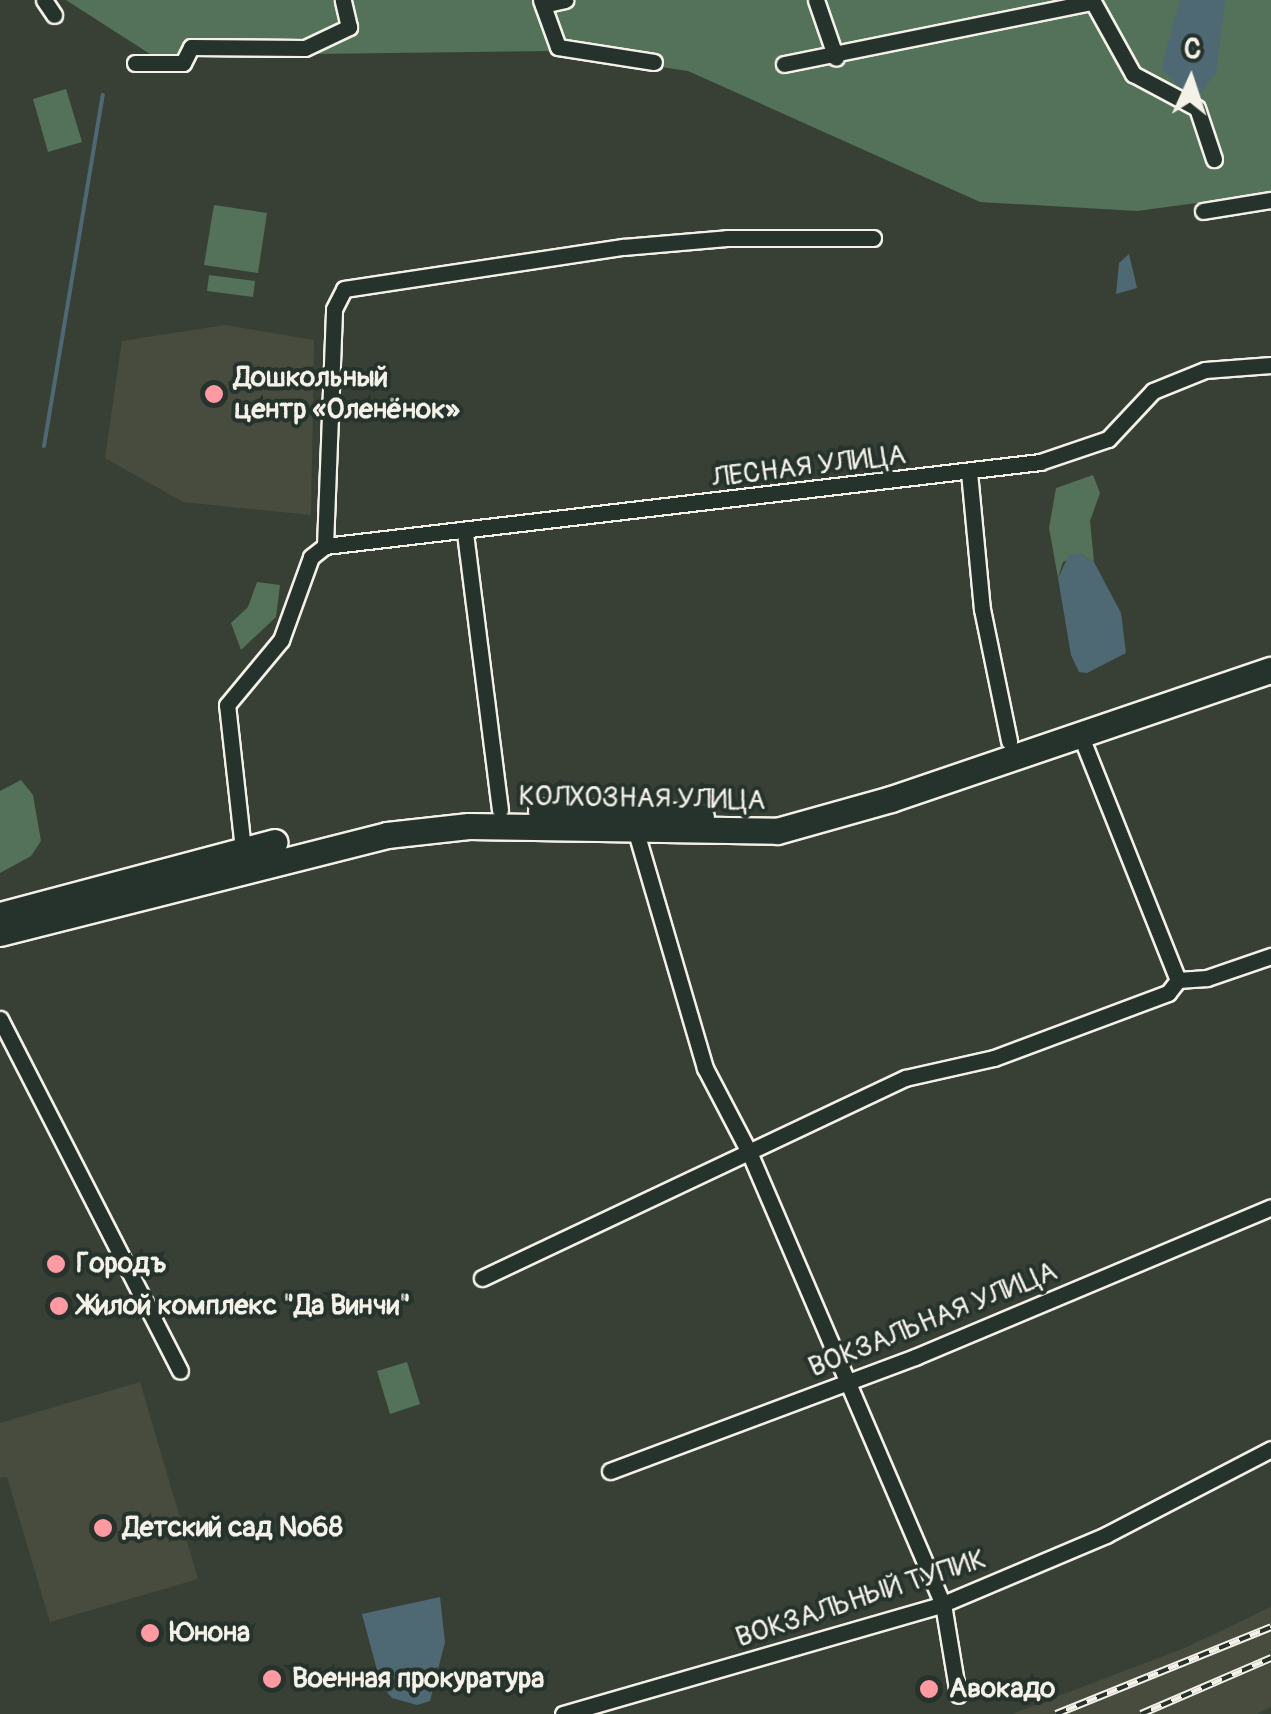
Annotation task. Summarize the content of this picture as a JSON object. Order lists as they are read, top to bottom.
{
  "streets": {
    "main road": ["КОЛХОЗНАЯ УЛИЦА"],
    "street": ["ЛЕСНАЯ УЛИЦА", "ВОКЗАЛЬНАЯ УЛИЦА", "ВОКЗАЛЬНЫЙ ТУПИК"]
  },
  "places": [
    "Дошкольный центр «Оленёнок»",
    "Городъ",
    "Жилой комплекс \"Да Винчи\"",
    "Детский сад №68",
    "Юнона",
    "Военная прокуратура",
    "Авокадо"
  ],
  "north": "top"
}
